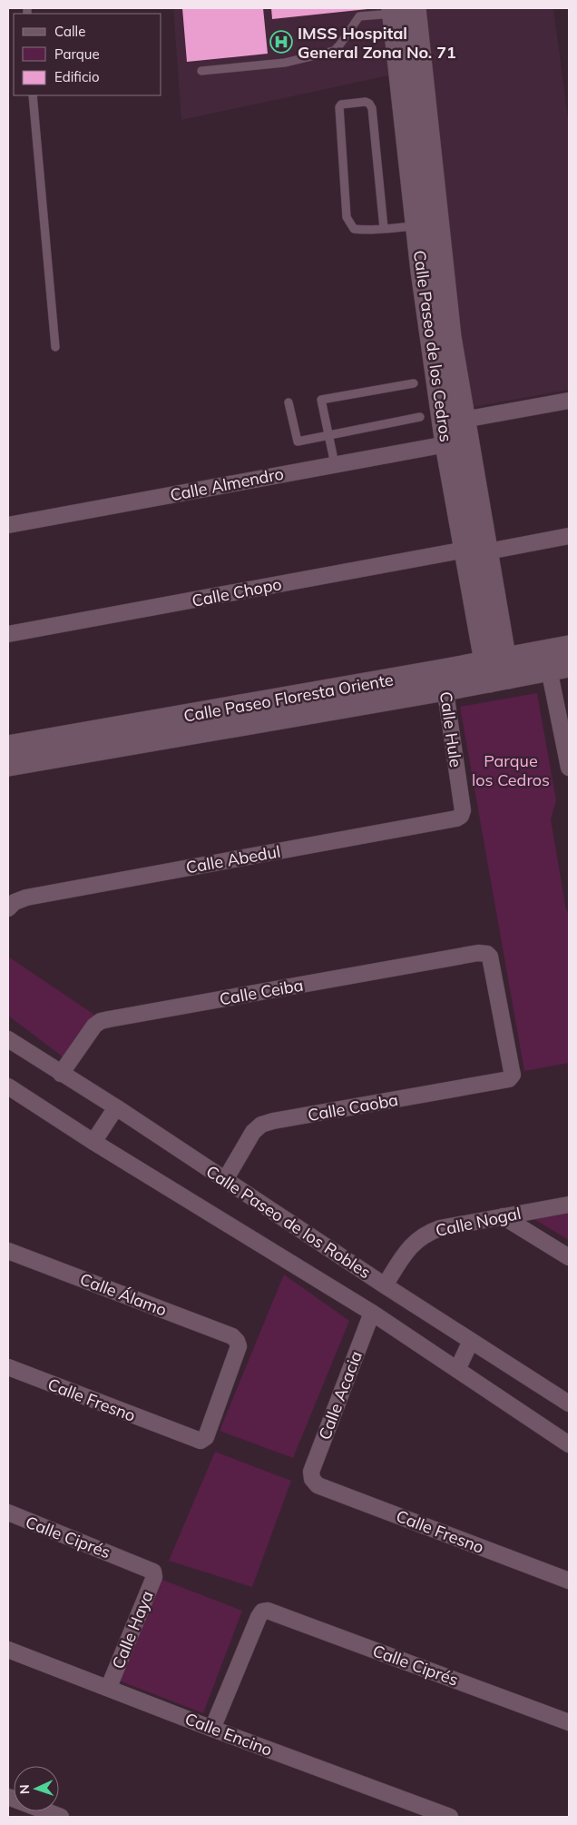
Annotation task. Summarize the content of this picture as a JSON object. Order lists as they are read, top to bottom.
{
  "streets": {
    "main road": ["Calle Paseo de los Cedros", "Calle Paseo Floresta Oriente"],
    "street": [
      "Calle Almendro",
      "Calle Chopo",
      "Calle Hule",
      "Calle Abedul",
      "Calle Ceiba",
      "Calle Caoba",
      "Calle Paseo de los Robles",
      "Calle Nogal",
      "Calle Álamo",
      "Calle Acacia",
      "Calle Fresno",
      "Calle Ciprés",
      "Calle Haya",
      "Calle Encino"
    ]
  },
  "crossings": [
    ["Calle Paseo de los Cedros", "Calle Almendro"],
    ["Calle Paseo de los Cedros", "Calle Chopo"],
    ["Calle Paseo de los Cedros", "Calle Paseo Floresta Oriente"],
    ["Calle Paseo Floresta Oriente", "Calle Hule"],
    ["Calle Hule", "Calle Abedul"],
    ["Calle Ceiba", "Calle Caoba"],
    ["Calle Ceiba", "Calle Paseo de los Robles"],
    ["Calle Caoba", "Calle Paseo de los Robles"],
    ["Calle Paseo de los Robles", "Calle Nogal"],
    ["Calle Paseo de los Robles", "Calle Acacia"],
    ["Calle Álamo", "Calle Fresno"],
    ["Calle Acacia", "Calle Fresno"],
    ["Calle Ciprés", "Calle Haya"],
    ["Calle Ciprés", "Calle Encino"],
    ["Calle Haya", "Calle Encino"]
  ],
  "parks": ["Parque los Cedros"],
  "places": {
    "hospital": ["IMSS Hospital General Zona No. 71"]
  },
  "legend": ["Calle", "Parque", "Edificio"],
  "north": "left"
}
